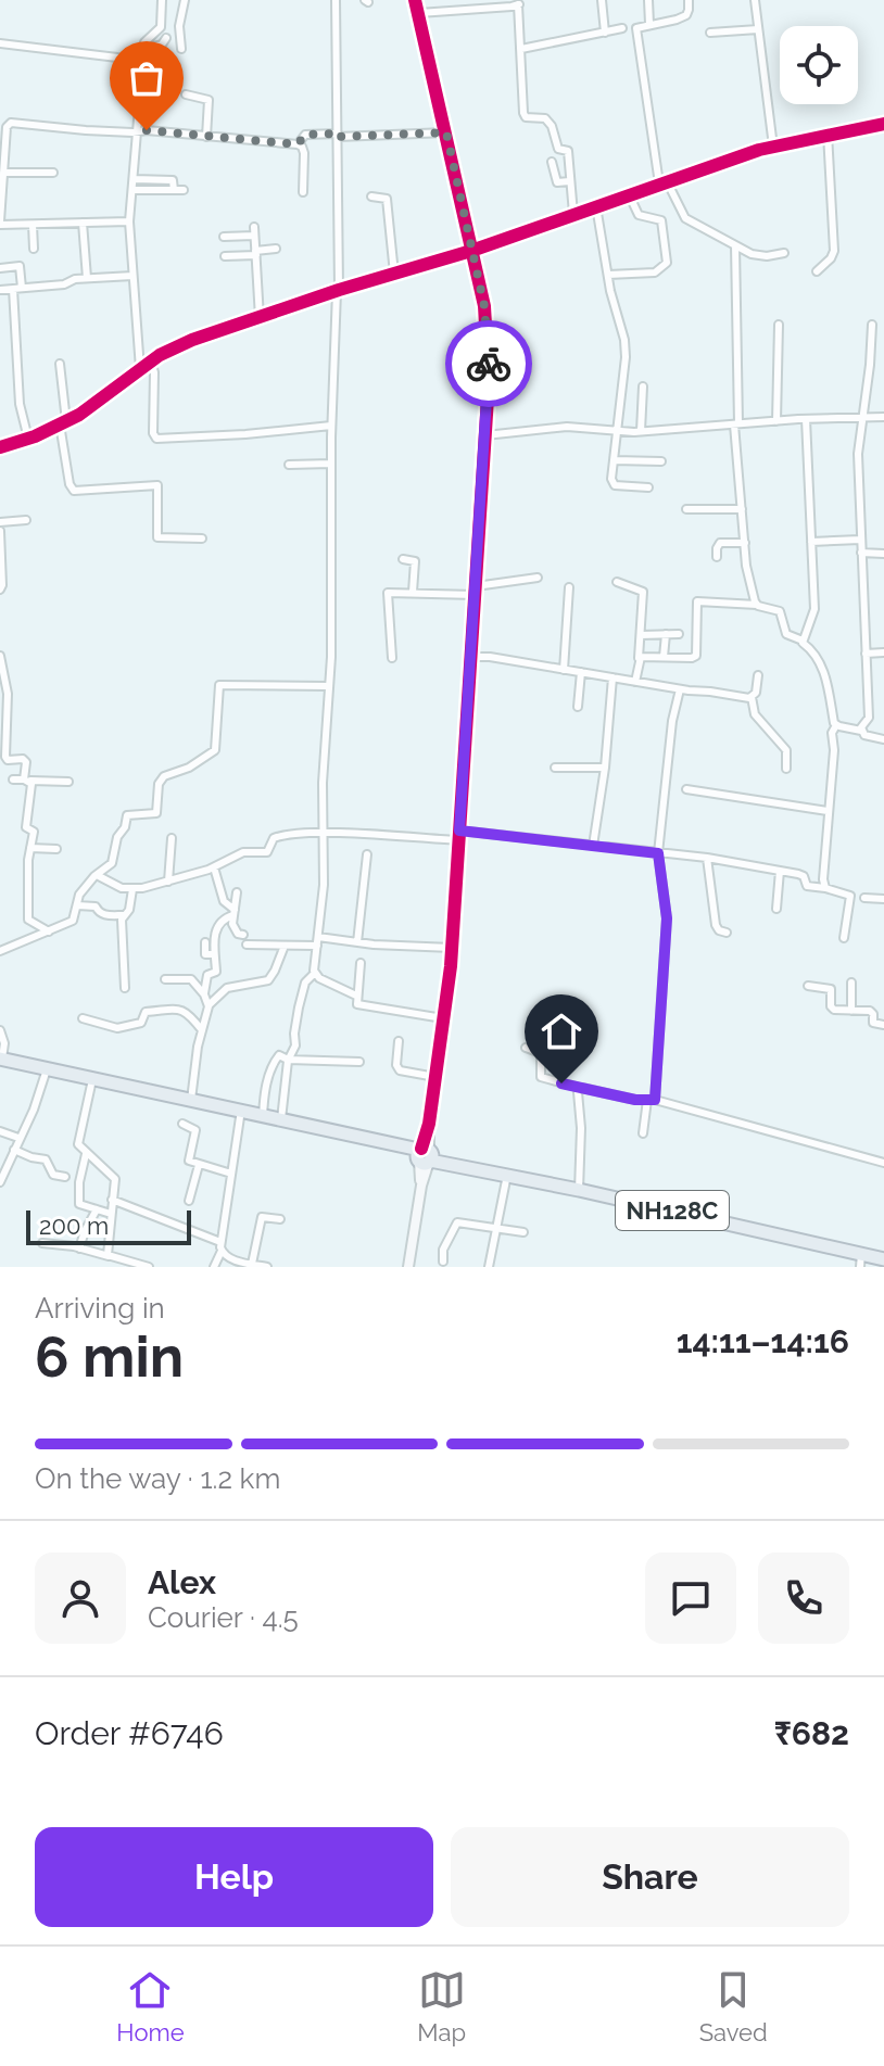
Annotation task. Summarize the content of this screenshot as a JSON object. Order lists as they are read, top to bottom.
{
  "streets": {
    "highway": ["NH128C"]
  },
  "scale_bar": "200 m",
  "page": {
    "scale": "200 m",
    "heading": ["6 min", "Arriving in", "14:11–14:16"],
    "panel": [
      "Alex",
      "Courier · 4.5",
      "Order #6746",
      "₹682"
    ],
    "bar": "On the way · 1.2 km",
    "buttons": ["Help", "Share"],
    "tabs": ["Home", "Map", "Saved"]
  }
}
